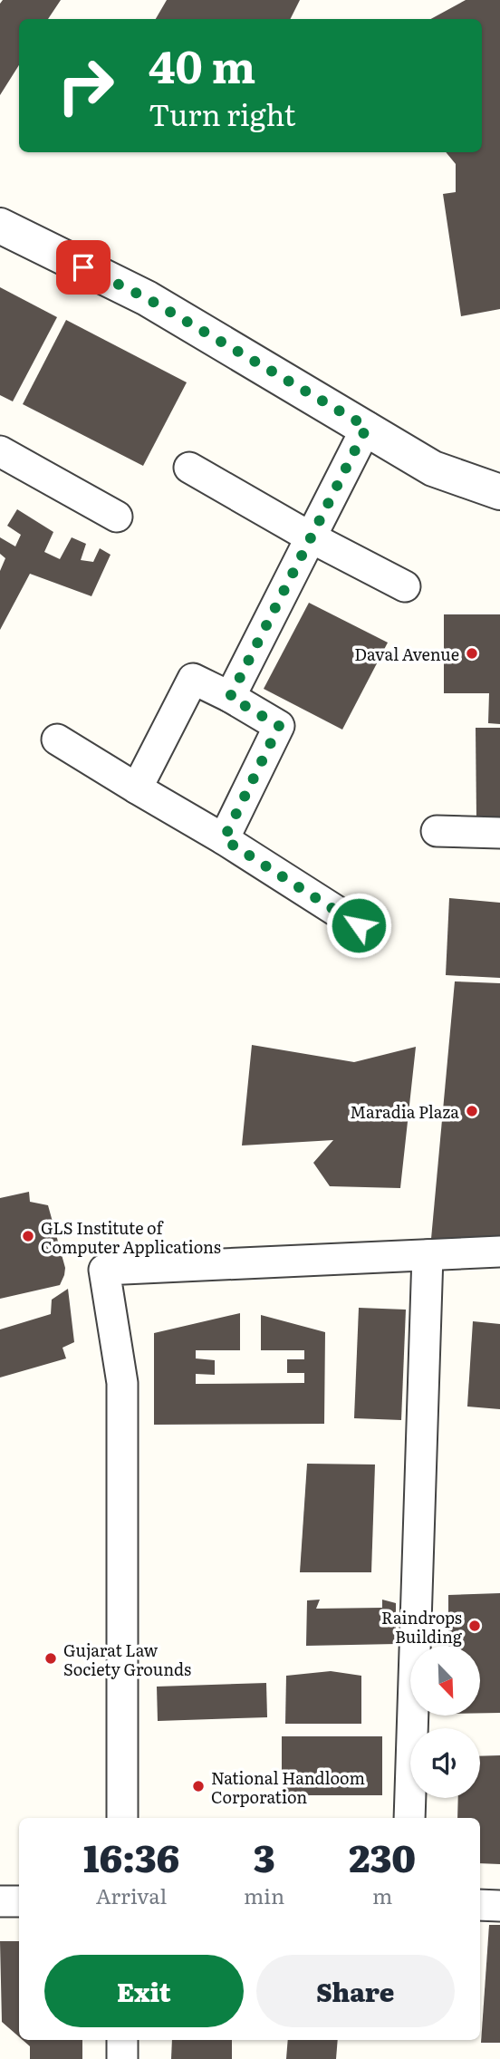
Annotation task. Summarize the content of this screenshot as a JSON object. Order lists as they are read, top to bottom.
{
  "places": [
    "Daval Avenue",
    "Maradia Plaza",
    "GLS Institute of Computer Applications",
    "Raindrops Building",
    "Gujarat Law Society Grounds",
    "National Handloom Corporation"
  ],
  "north": "bottom right",
  "page": {
    "turn": ["40 m", "Turn right"],
    "eta": [
      "16:36",
      "Arrival",
      "3",
      "min",
      "230",
      "m"
    ],
    "buttons": ["Exit", "Share"]
  }
}
